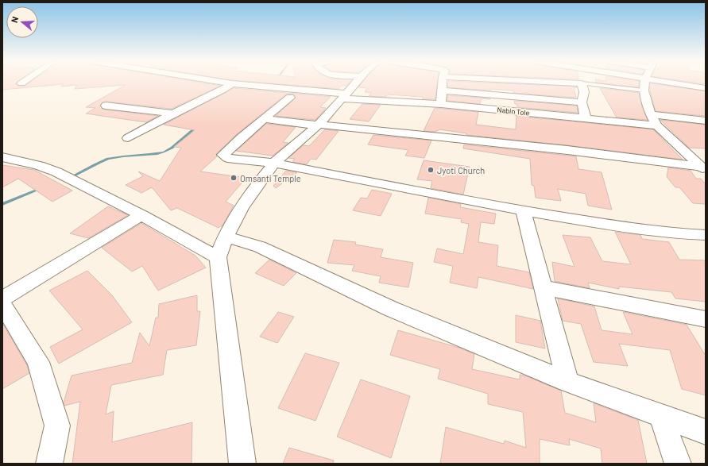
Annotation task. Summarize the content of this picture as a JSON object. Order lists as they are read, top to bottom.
{
  "streets": {
    "street": ["Nabin Tole"]
  },
  "places": ["Jyoti Church", "Omsanti Temple"],
  "north": "left"
}
